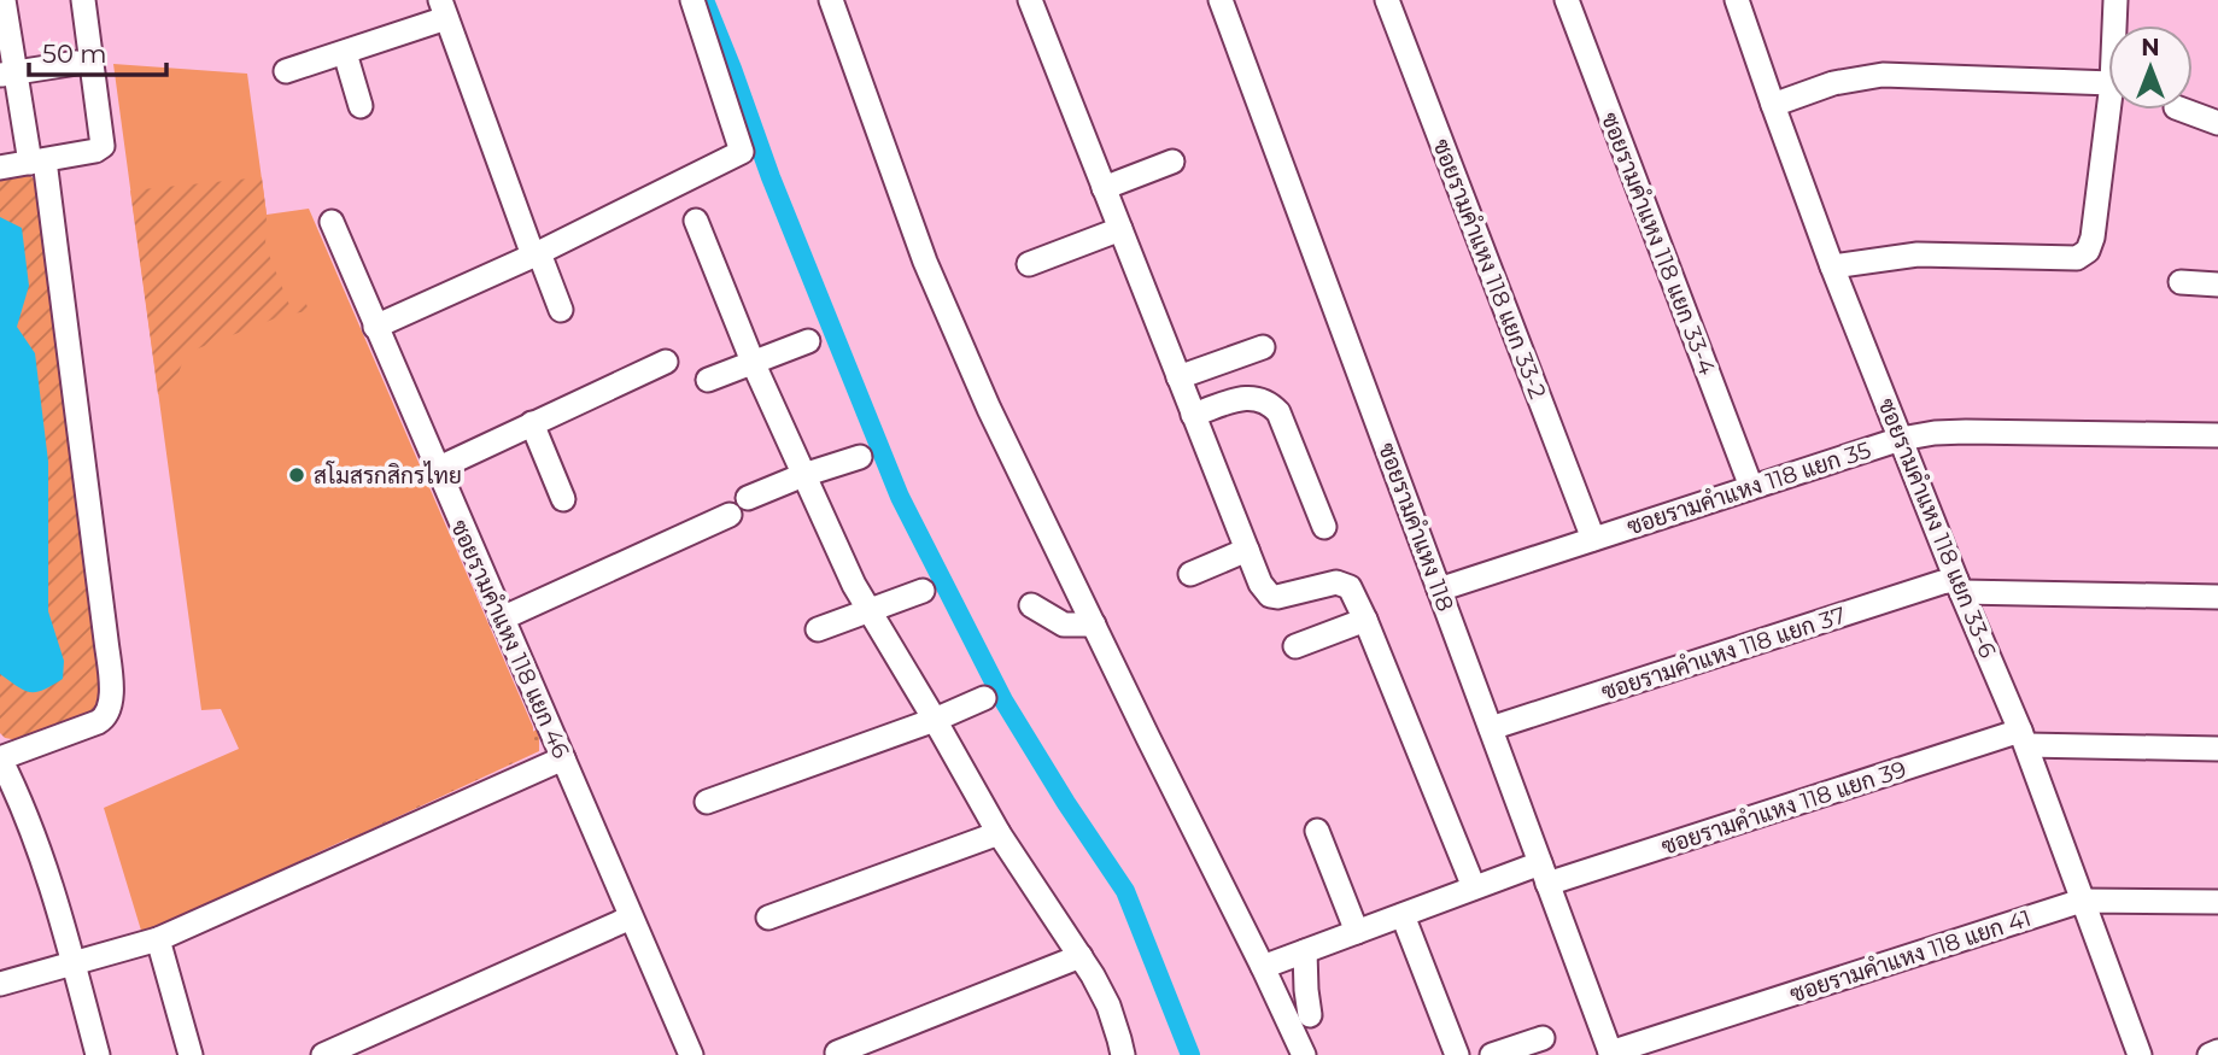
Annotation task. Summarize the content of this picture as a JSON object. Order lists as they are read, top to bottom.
{
  "streets": {
    "street": [
      "ซอยรามคำแหง 118 แยก 33-4",
      "ซอยรามคำแหง 118 แยก 33-2",
      "ซอยรามคำแหง 118 แยก 35",
      "ซอยรามคำแหง 118",
      "ซอยรามคำแหง 118 แยก 33-6",
      "ซอยรามคำแหง 118 แยก 46",
      "ซอยรามคำแหง 118 แยก 37",
      "ซอยรามคำแหง 118 แยก 39",
      "ซอยรามคำแหง 118 แยก 41"
    ]
  },
  "crossings": [
    ["ซอยรามคำแหง 118 แยก 33-4", "ซอยรามคำแหง 118 แยก 35"],
    ["ซอยรามคำแหง 118 แยก 33-2", "ซอยรามคำแหง 118 แยก 35"],
    ["ซอยรามคำแหง 118 แยก 35", "ซอยรามคำแหง 118"],
    ["ซอยรามคำแหง 118 แยก 35", "ซอยรามคำแหง 118 แยก 33-6"],
    ["ซอยรามคำแหง 118", "ซอยรามคำแหง 118 แยก 37"],
    ["ซอยรามคำแหง 118", "ซอยรามคำแหง 118 แยก 39"],
    ["ซอยรามคำแหง 118", "ซอยรามคำแหง 118 แยก 41"],
    ["ซอยรามคำแหง 118 แยก 33-6", "ซอยรามคำแหง 118 แยก 37"],
    ["ซอยรามคำแหง 118 แยก 33-6", "ซอยรามคำแหง 118 แยก 39"],
    ["ซอยรามคำแหง 118 แยก 33-6", "ซอยรามคำแหง 118 แยก 41"]
  ],
  "places": ["สโมสรกสิกรไทย"],
  "scale_bar": "50 m",
  "north": "top"
}
